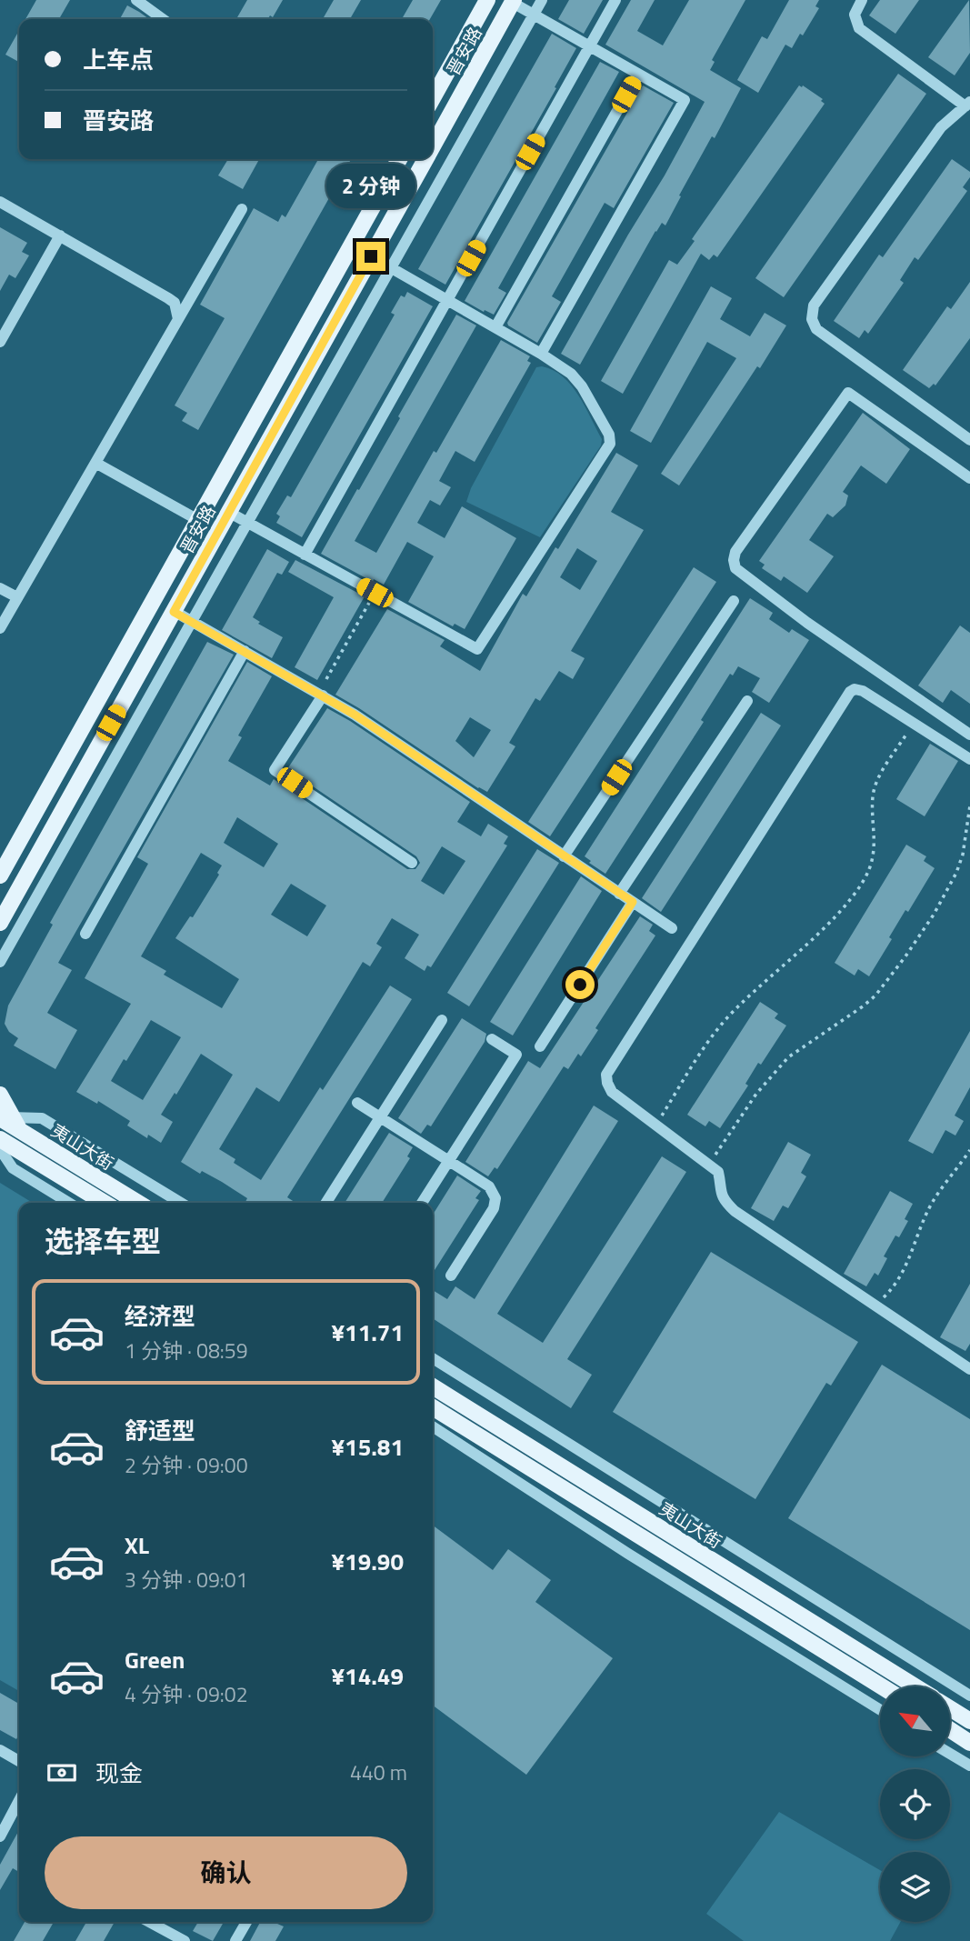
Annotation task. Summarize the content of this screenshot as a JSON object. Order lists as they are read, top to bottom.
{
  "streets": {
    "main road": ["晋安路", "夷山大街"]
  },
  "north": "top left",
  "page": {
    "banner": ["上车点", "晋安路"],
    "bubble": "2 分钟",
    "heading": "选择车型",
    "list": [
      {
        "name": "经济型",
        "note": "1 分钟 · 08:59",
        "value": "¥11.71"
      },
      {
        "name": "舒适型",
        "note": "2 分钟 · 09:00",
        "value": "¥15.81"
      },
      {
        "name": "XL",
        "note": "3 分钟 · 09:01",
        "value": "¥19.90"
      },
      {
        "name": "Green",
        "note": "4 分钟 · 09:02",
        "value": "¥14.49"
      }
    ],
    "pay": ["现金", "440 m"],
    "buttons": "确认"
  }
}
